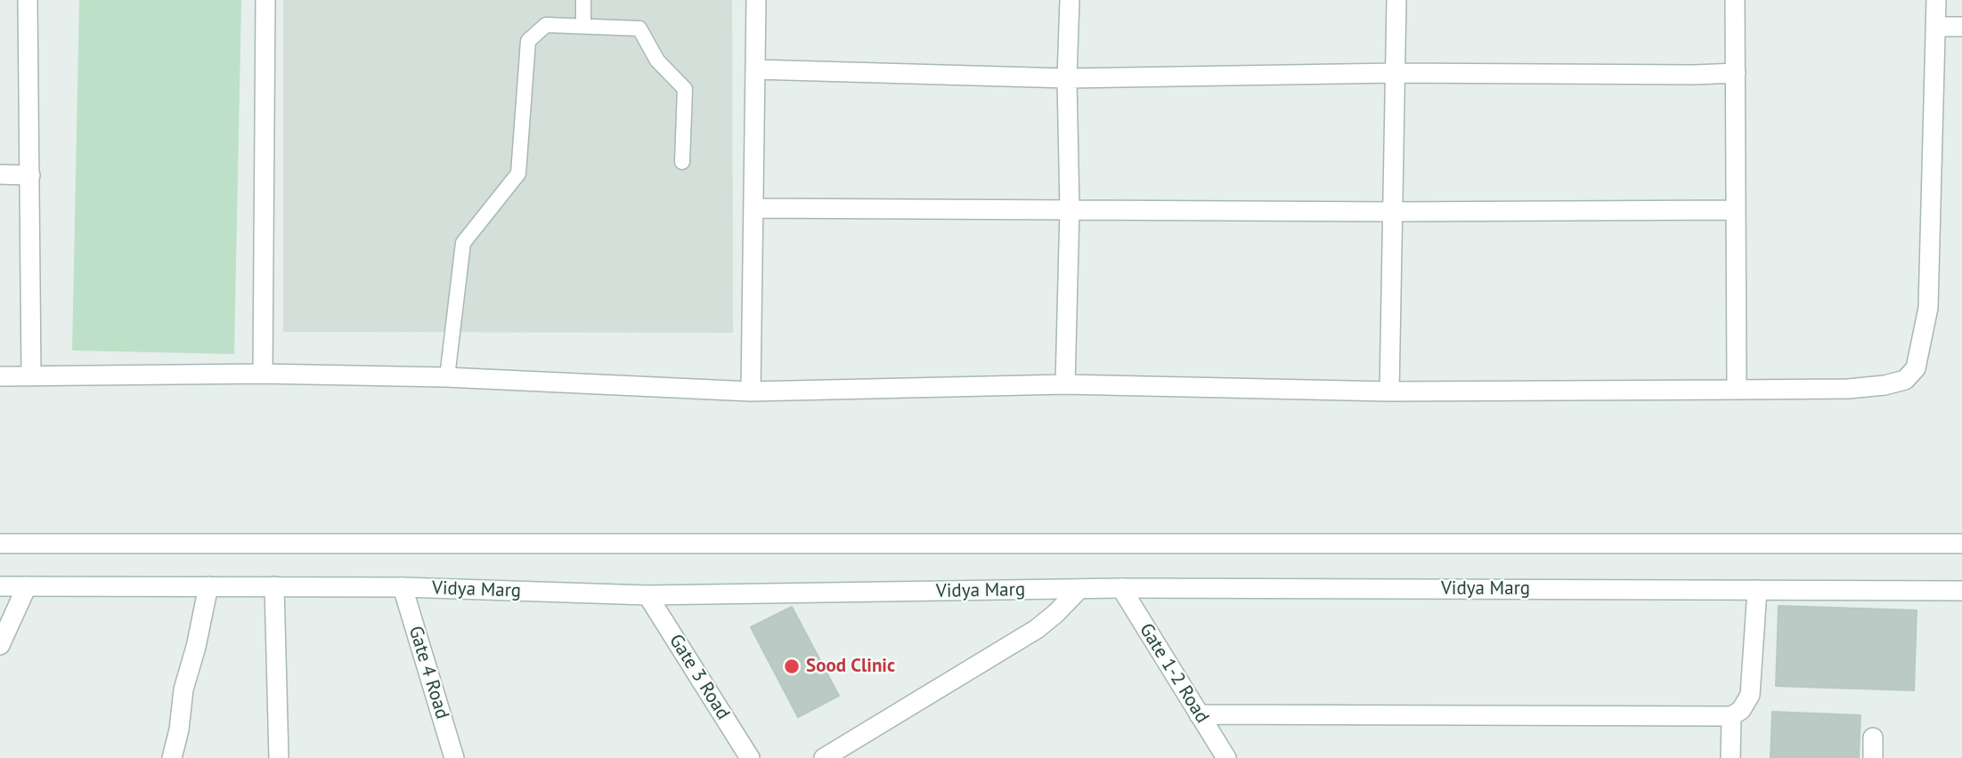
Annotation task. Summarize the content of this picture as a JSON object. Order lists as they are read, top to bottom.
{
  "streets": {
    "street": [
      "Vidya Marg",
      "Gate 4 Road",
      "Gate 1-2 Road",
      "Gate 3 Road"
    ]
  },
  "crossings": [
    ["Vidya Marg", "Gate 4 Road"],
    ["Vidya Marg", "Gate 1-2 Road"],
    ["Vidya Marg", "Gate 3 Road"]
  ],
  "places": ["Sood Clinic"]
}
